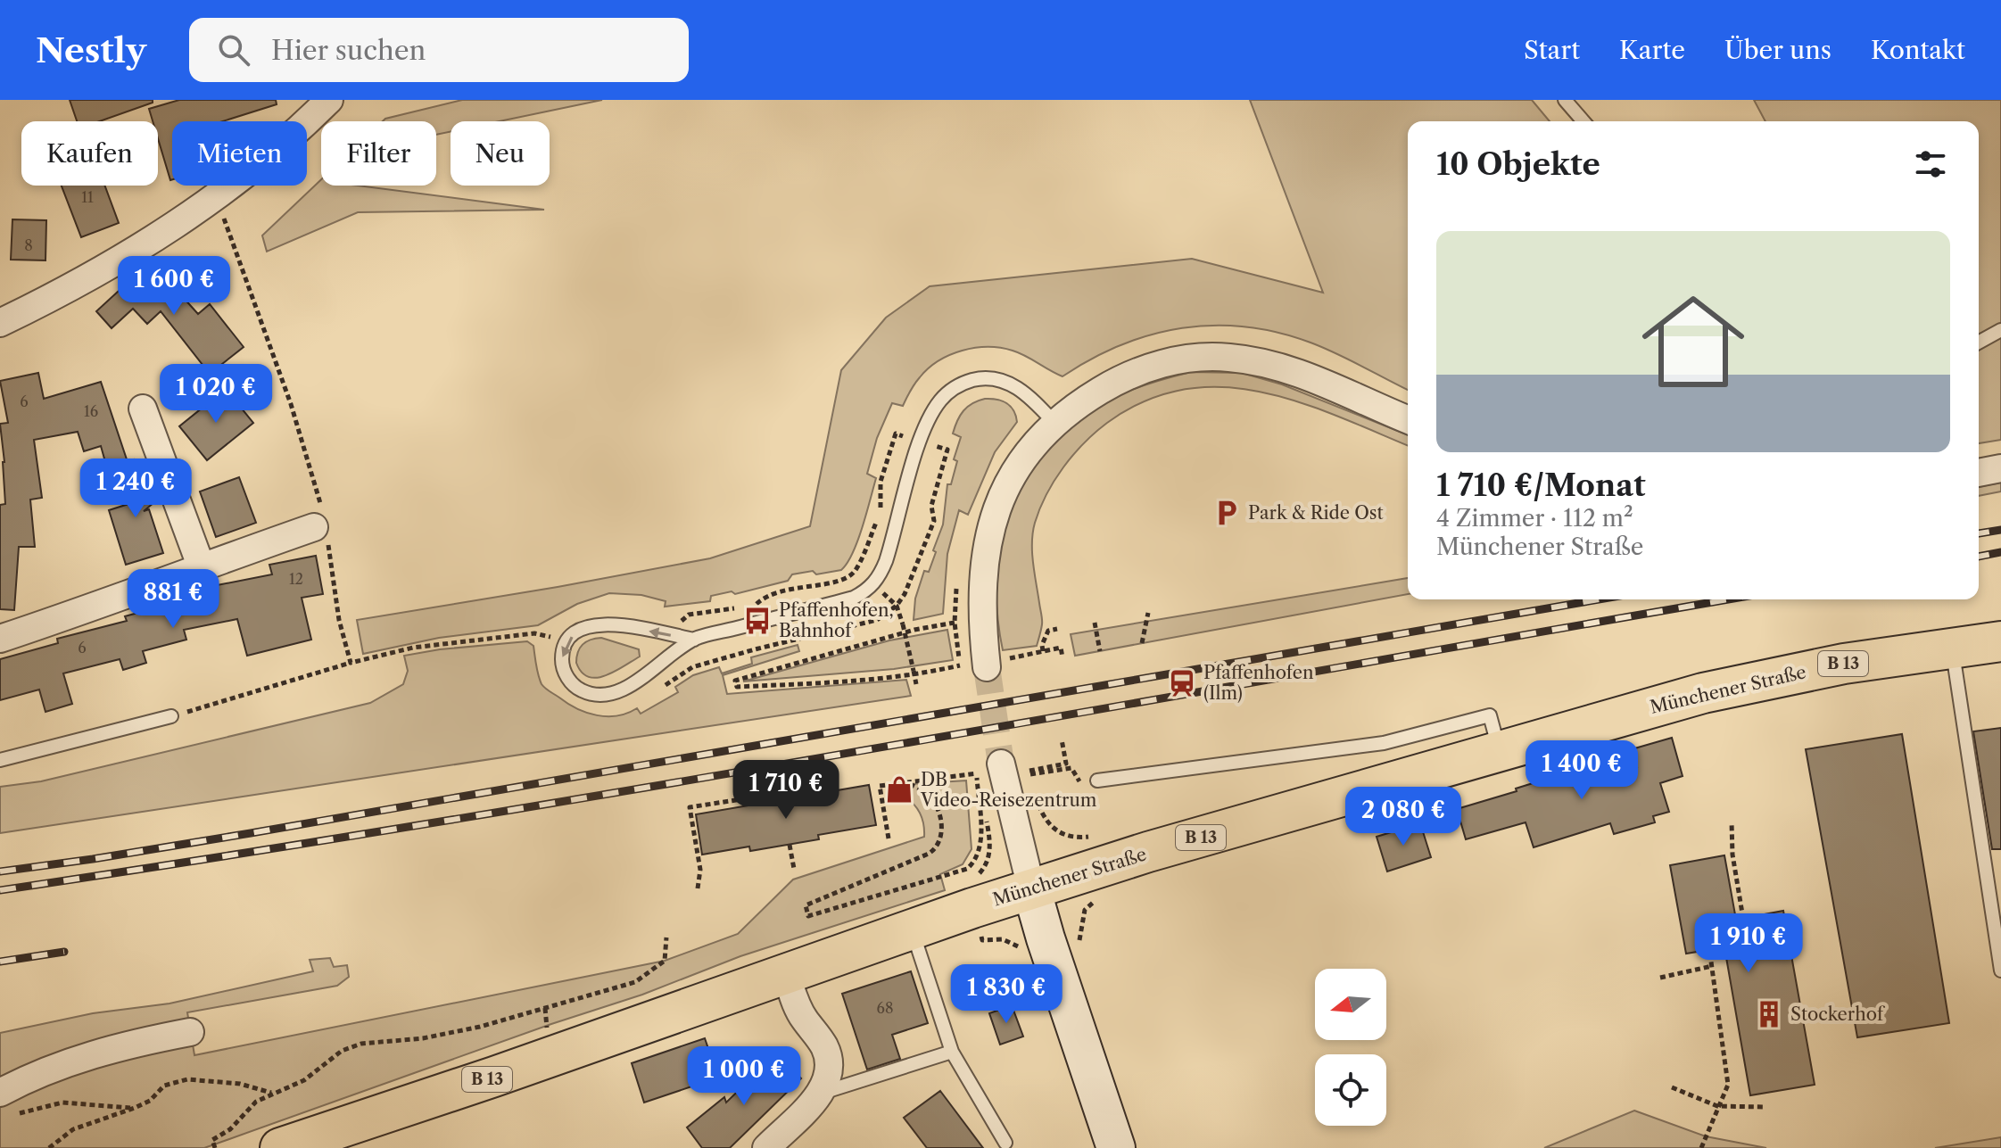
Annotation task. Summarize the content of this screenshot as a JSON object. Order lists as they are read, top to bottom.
{
  "streets": {
    "main road": ["B 13", "Münchener Straße"]
  },
  "places": {
    "parking": ["Park & Ride Ost"],
    "bus stop": ["Pfaffenhofen, Bahnhof"],
    "station": ["Pfaffenhofen (Ilm)"],
    "shop": ["DB Video-Reisezentrum"],
    "building": ["Stockerhof"]
  },
  "house_numbers": [
    "11",
    "8",
    "6",
    "16",
    "12",
    "6",
    "68"
  ],
  "north": "left",
  "page": {
    "header": "Nestly",
    "search": "Hier suchen",
    "nav": [
      "Start",
      "Karte",
      "Über uns",
      "Kontakt"
    ],
    "chip": [
      "Kaufen",
      "Mieten",
      "Filter",
      "Neu"
    ],
    "heading": "10 Objekte",
    "list": [
      {
        "name": "1 710 €/Monat",
        "note": "4 Zimmer · 112 m² · Münchener Straße"
      }
    ],
    "price": [
      "1 600 €",
      "1 020 €",
      "1 240 €",
      "881 €",
      "1 400 €",
      "1 710 €",
      "2 080 €",
      "1 910 €",
      "1 830 €",
      "1 000 €"
    ]
  }
}
